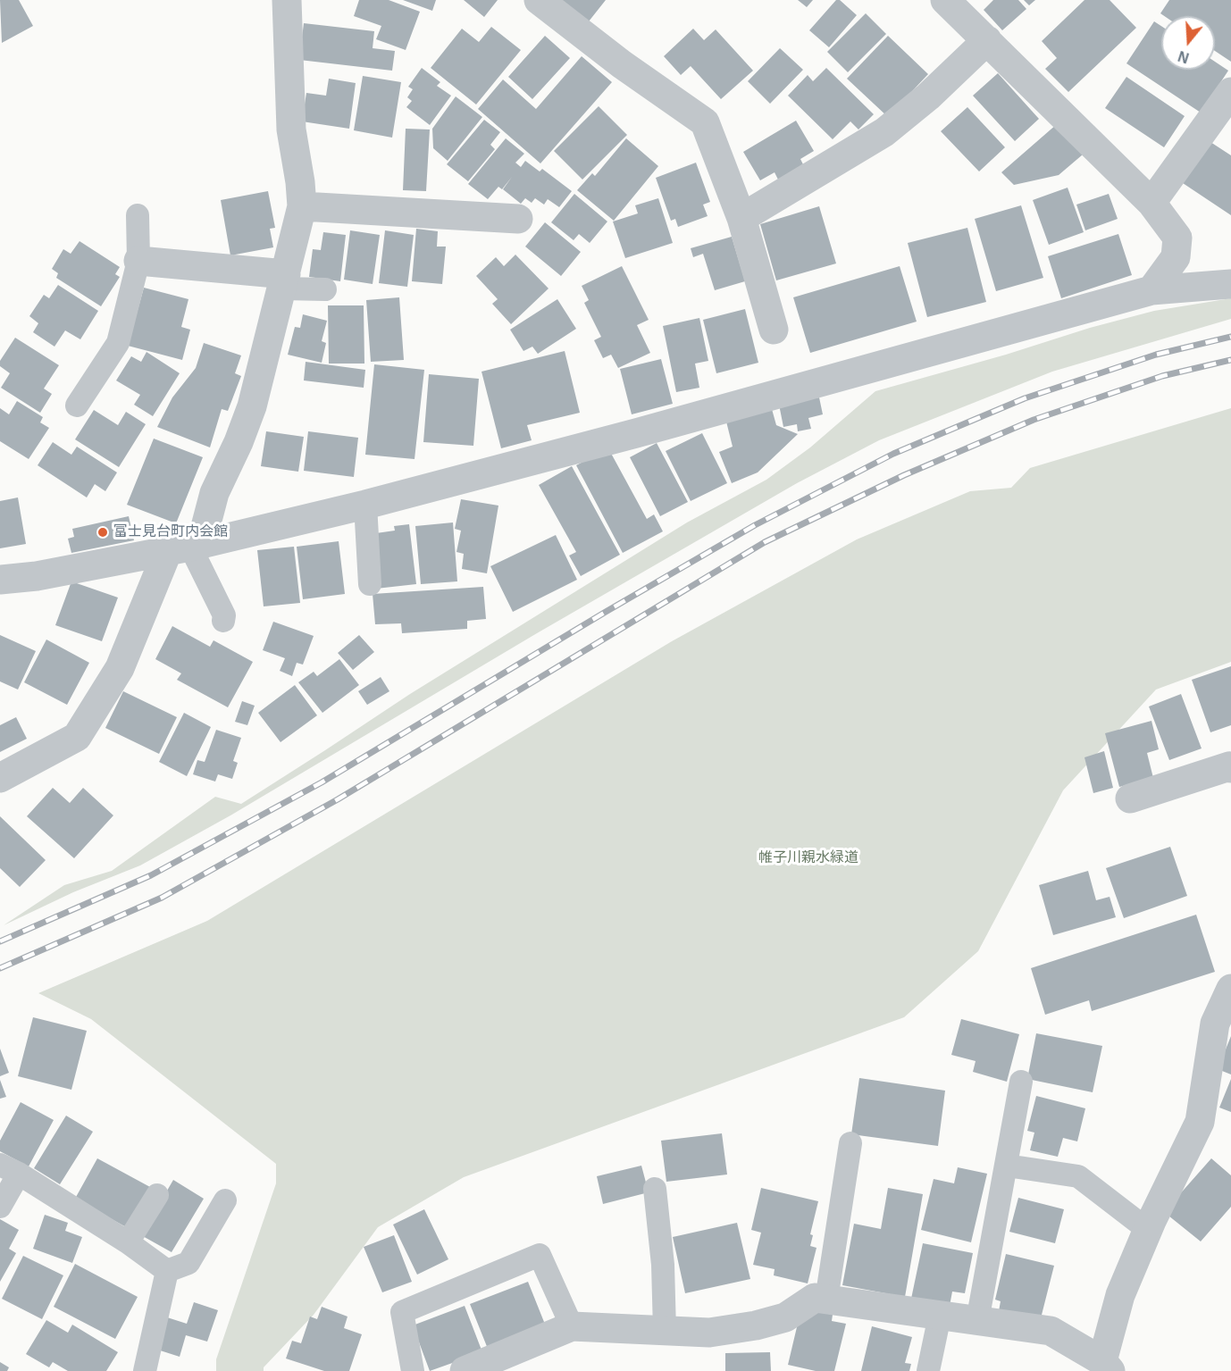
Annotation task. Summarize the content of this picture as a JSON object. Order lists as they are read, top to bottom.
{
  "parks": ["帷子川親水緑道"],
  "places": ["富士見台町内会館"],
  "north": "bottom"
}
